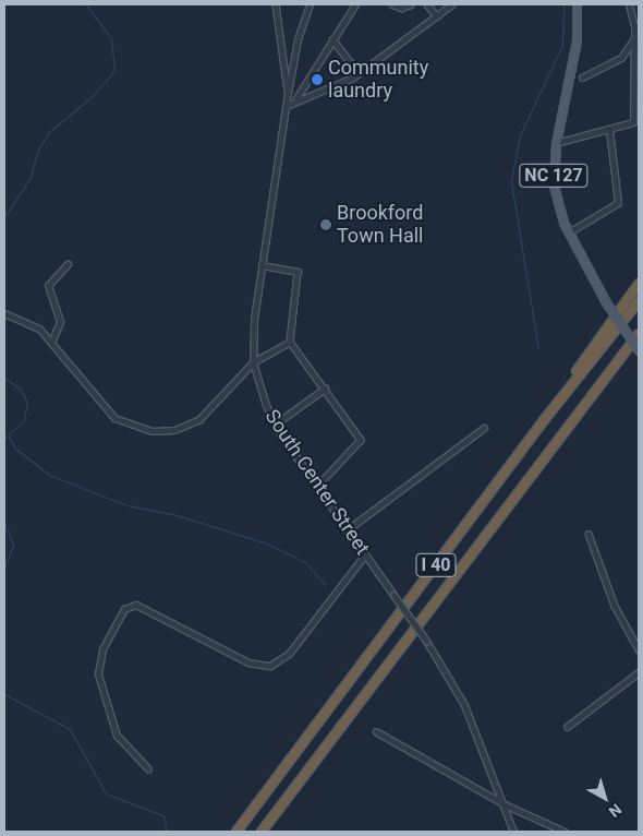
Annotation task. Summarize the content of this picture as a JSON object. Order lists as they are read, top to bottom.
{
  "streets": {
    "highway": ["I 40"],
    "main road": ["NC 127"],
    "street": ["South Center Street"]
  },
  "places": ["Community laundry", "Brookford Town Hall"],
  "north": "bottom right"
}
